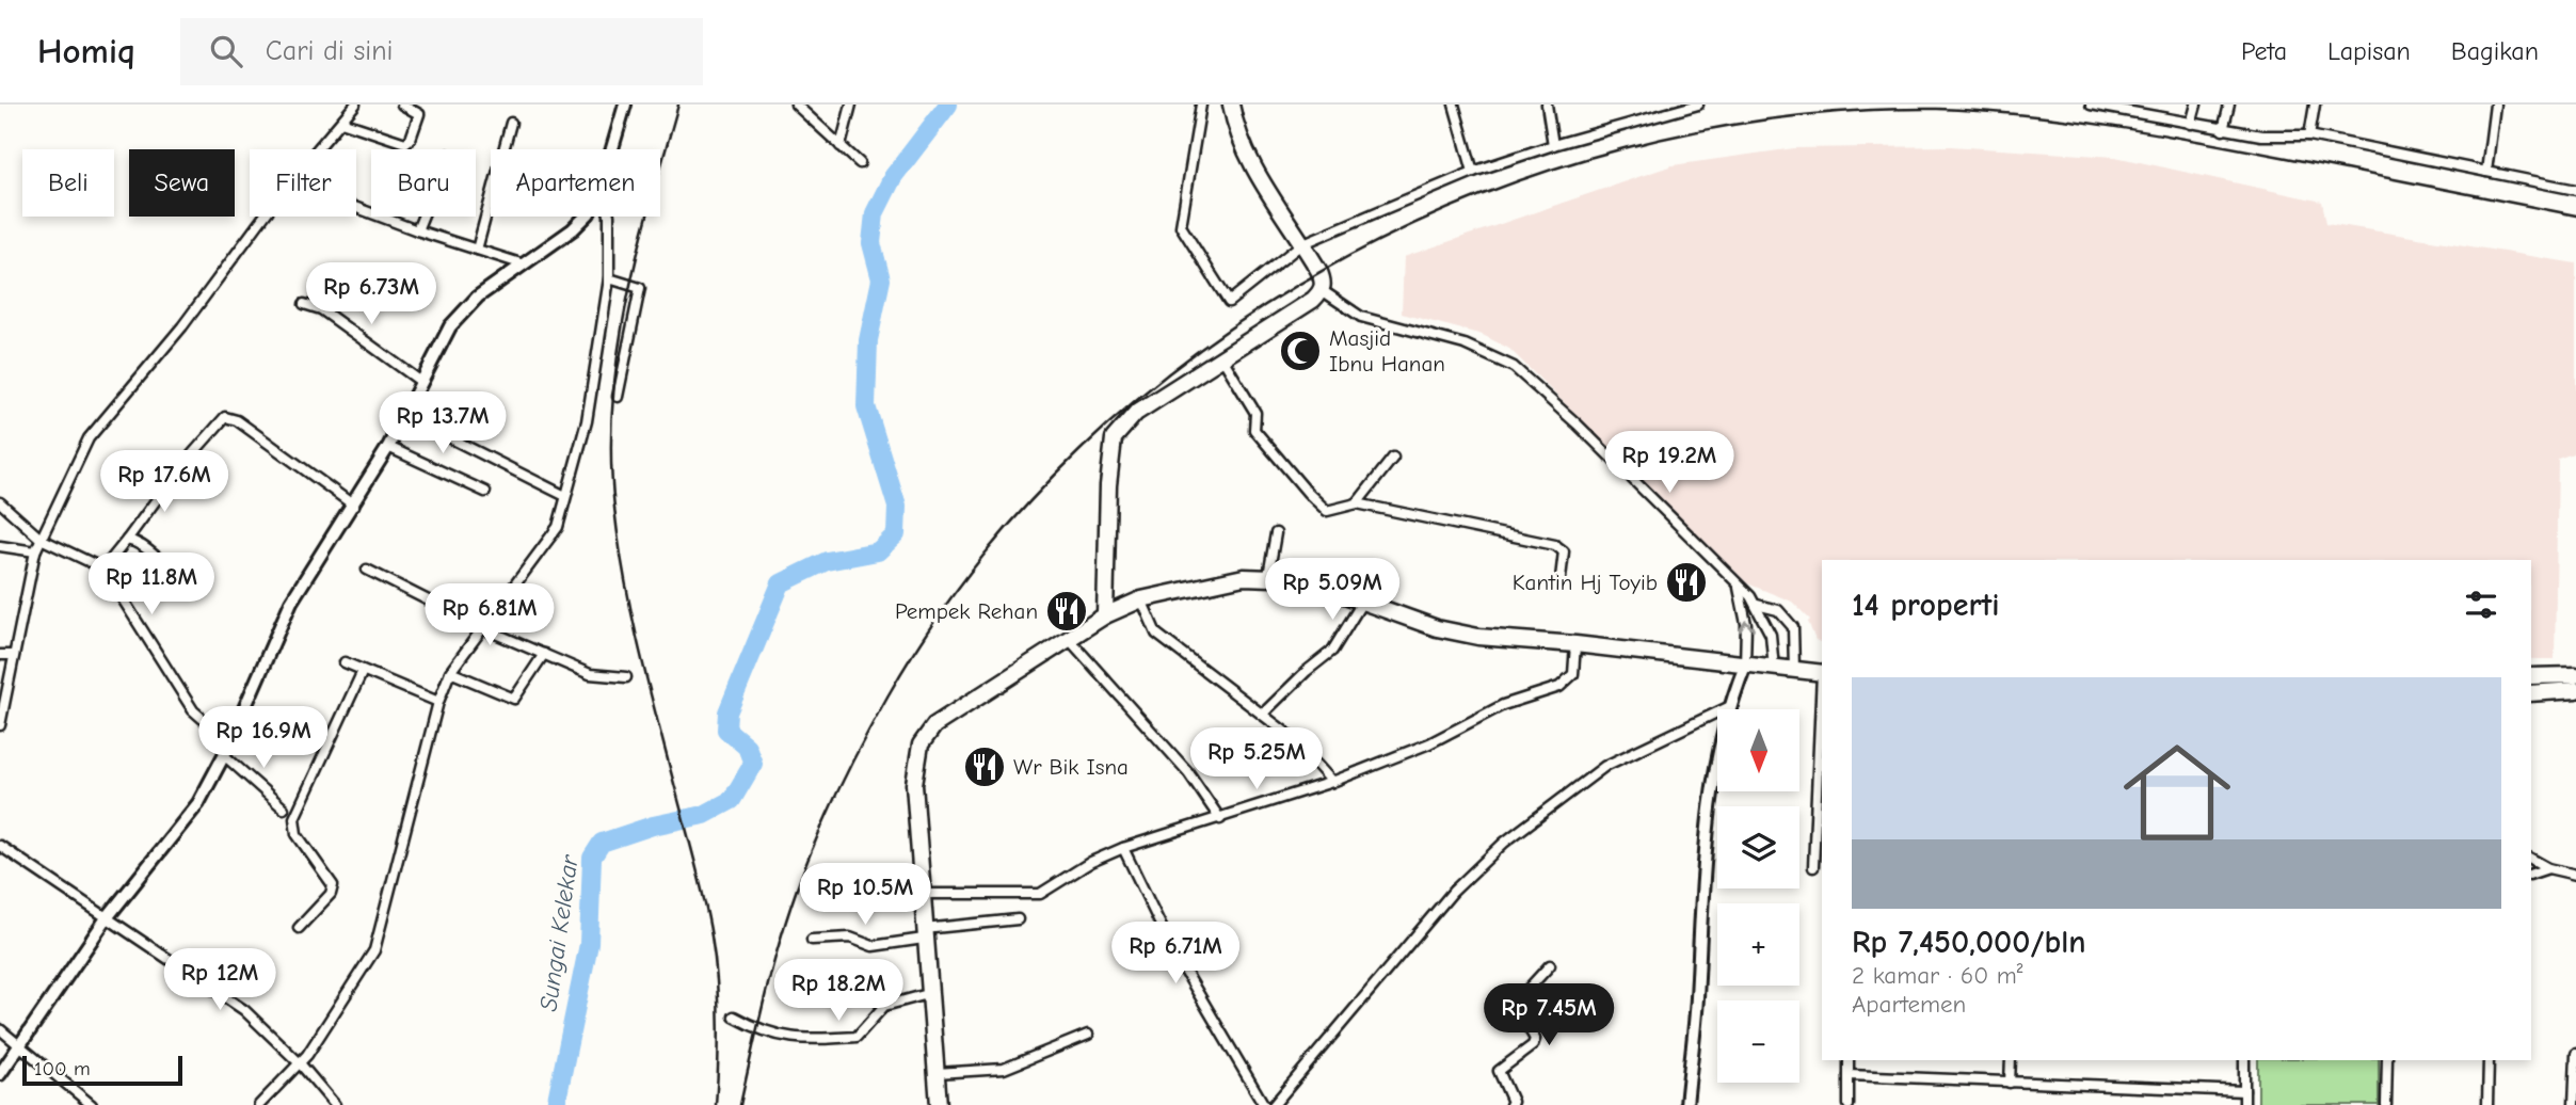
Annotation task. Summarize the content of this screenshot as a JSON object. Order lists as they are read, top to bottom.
{
  "water": ["Sungai Kelekar"],
  "places": {
    "mosque": ["Masjid Ibnu Hanan"],
    "restaurant": ["Kantin Hj Toyib", "Pempek Rehan", "Wr Bik Isna"]
  },
  "scale_bar": "100 m",
  "north": "bottom",
  "page": {
    "header": "Homiq",
    "search": "Cari di sini",
    "nav": ["Peta", "Lapisan", "Bagikan"],
    "chip": [
      "Beli",
      "Sewa",
      "Filter",
      "Baru",
      "Apartemen"
    ],
    "price": [
      "Rp 6.73M",
      "Rp 13.7M",
      "Rp 19.2M",
      "Rp 17.6M",
      "Rp 11.8M",
      "Rp 5.09M",
      "Rp 6.81M",
      "Rp 16.9M",
      "Rp 5.25M",
      "Rp 10.5M",
      "Rp 6.71M",
      "Rp 12M",
      "Rp 18.2M",
      "Rp 7.45M"
    ],
    "heading": "14 properti",
    "list": [
      {
        "name": "Rp 7,450,000/bln",
        "note": "2 kamar · 60 m² · Apartemen"
      }
    ],
    "map_buttons": ["+", "−"],
    "scale": "100 m"
  }
}
